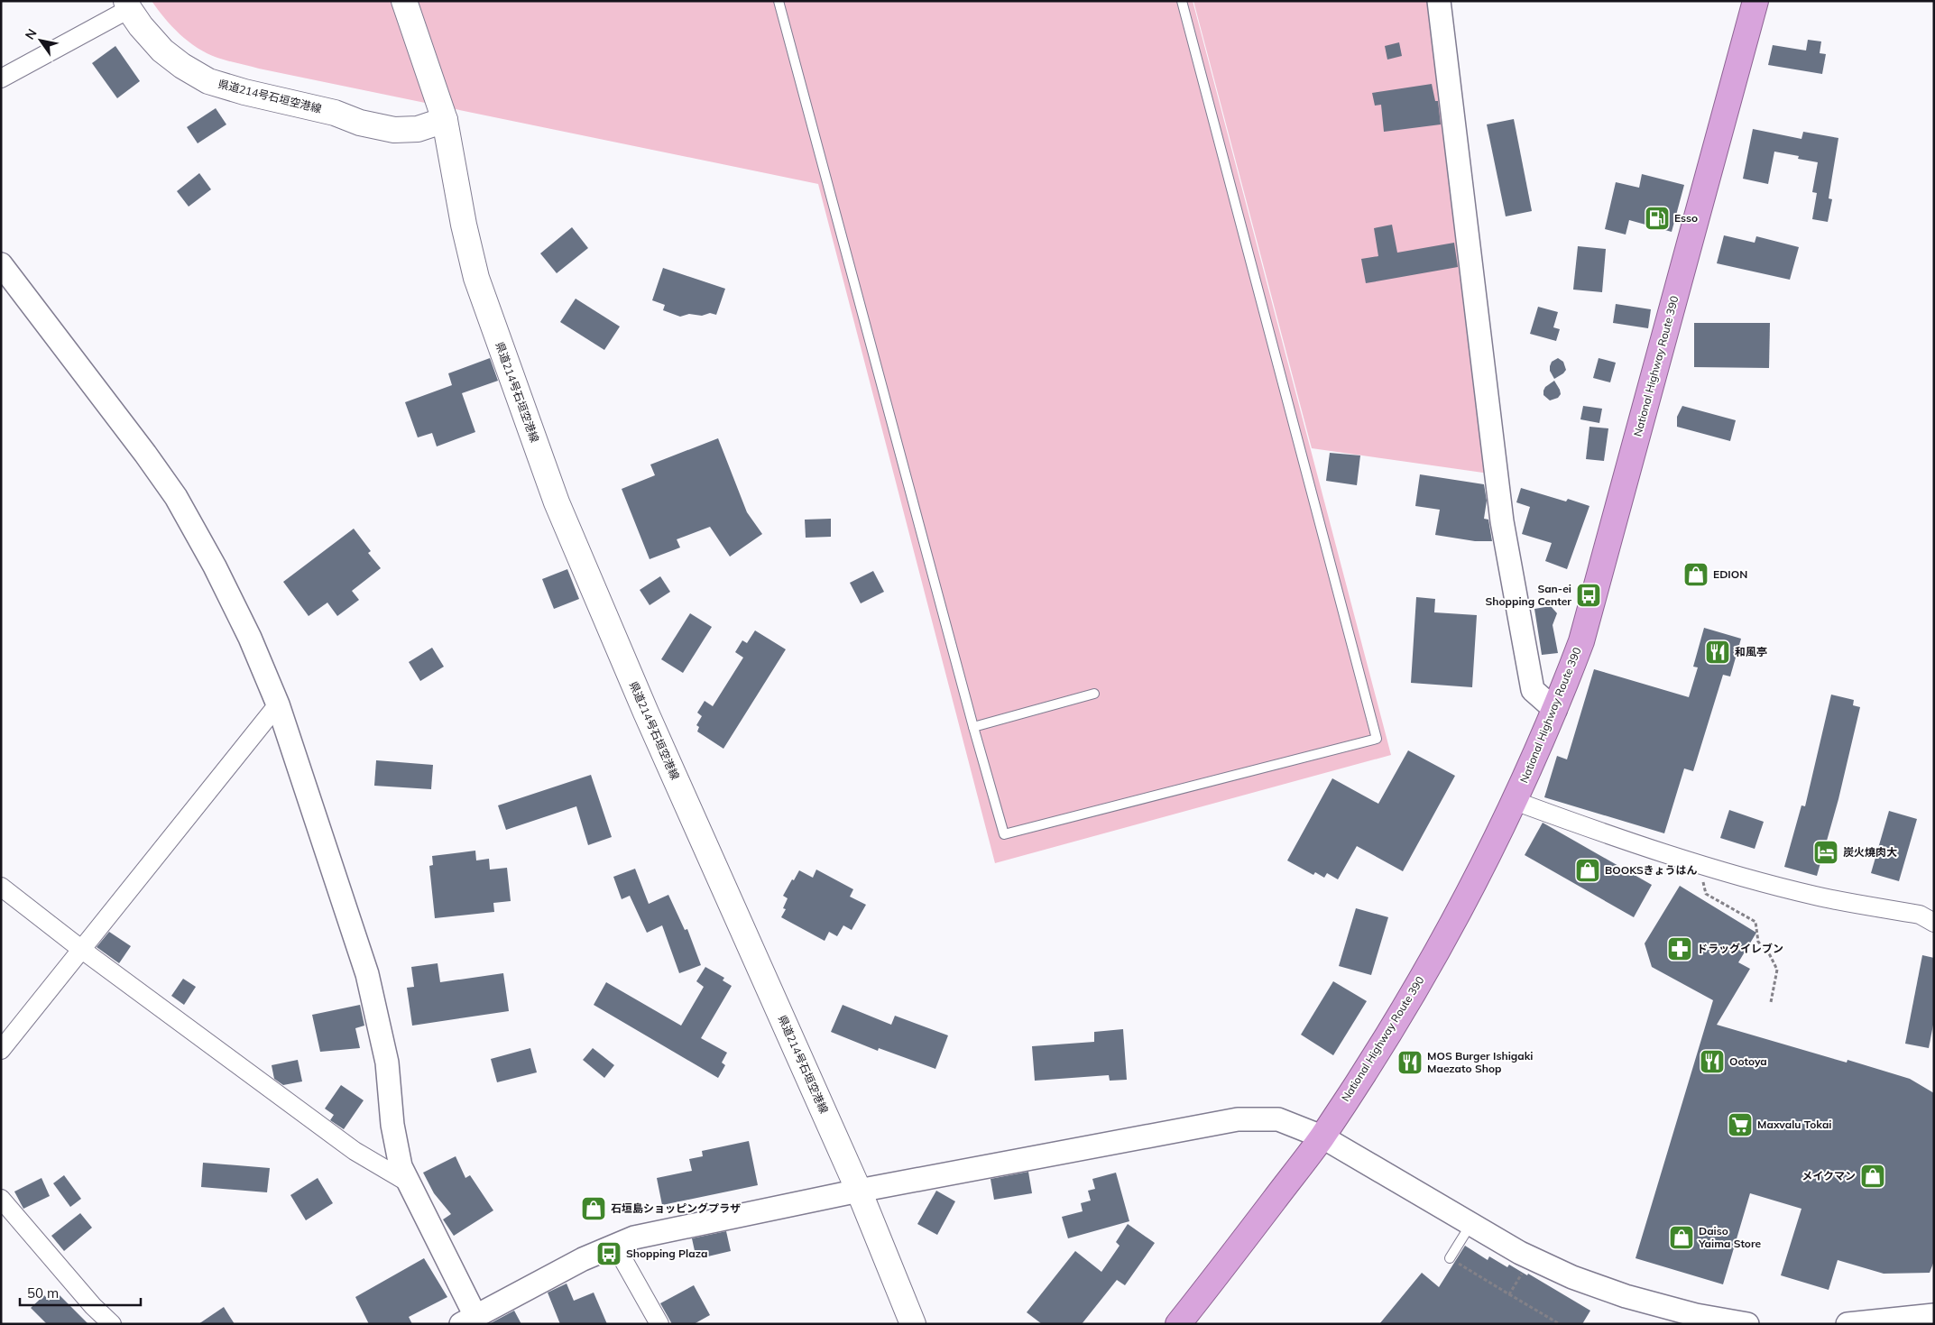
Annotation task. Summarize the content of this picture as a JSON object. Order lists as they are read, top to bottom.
{
  "streets": {
    "highway": ["National Highway Route 390"],
    "main road": ["県道214号石垣空港線"]
  },
  "places": {
    "fuel station": ["Esso"],
    "shop": [
      "EDION",
      "BOOKSきょうはん",
      "メイクマン",
      "石垣島ショッピングプラザ",
      "Daiso Yaima Store"
    ],
    "bus stop": ["San-ei Shopping Center", "Shopping Plaza"],
    "restaurant": ["和風亭", "Ootoya", "MOS Burger Ishigaki Maezato Shop"],
    "hotel": ["炭火燒肉大"],
    "pharmacy": ["ドラッグイレブン"],
    "supermarket": ["Maxvalu Tokai"]
  },
  "scale_bar": "50 m",
  "north": "top left"
}
